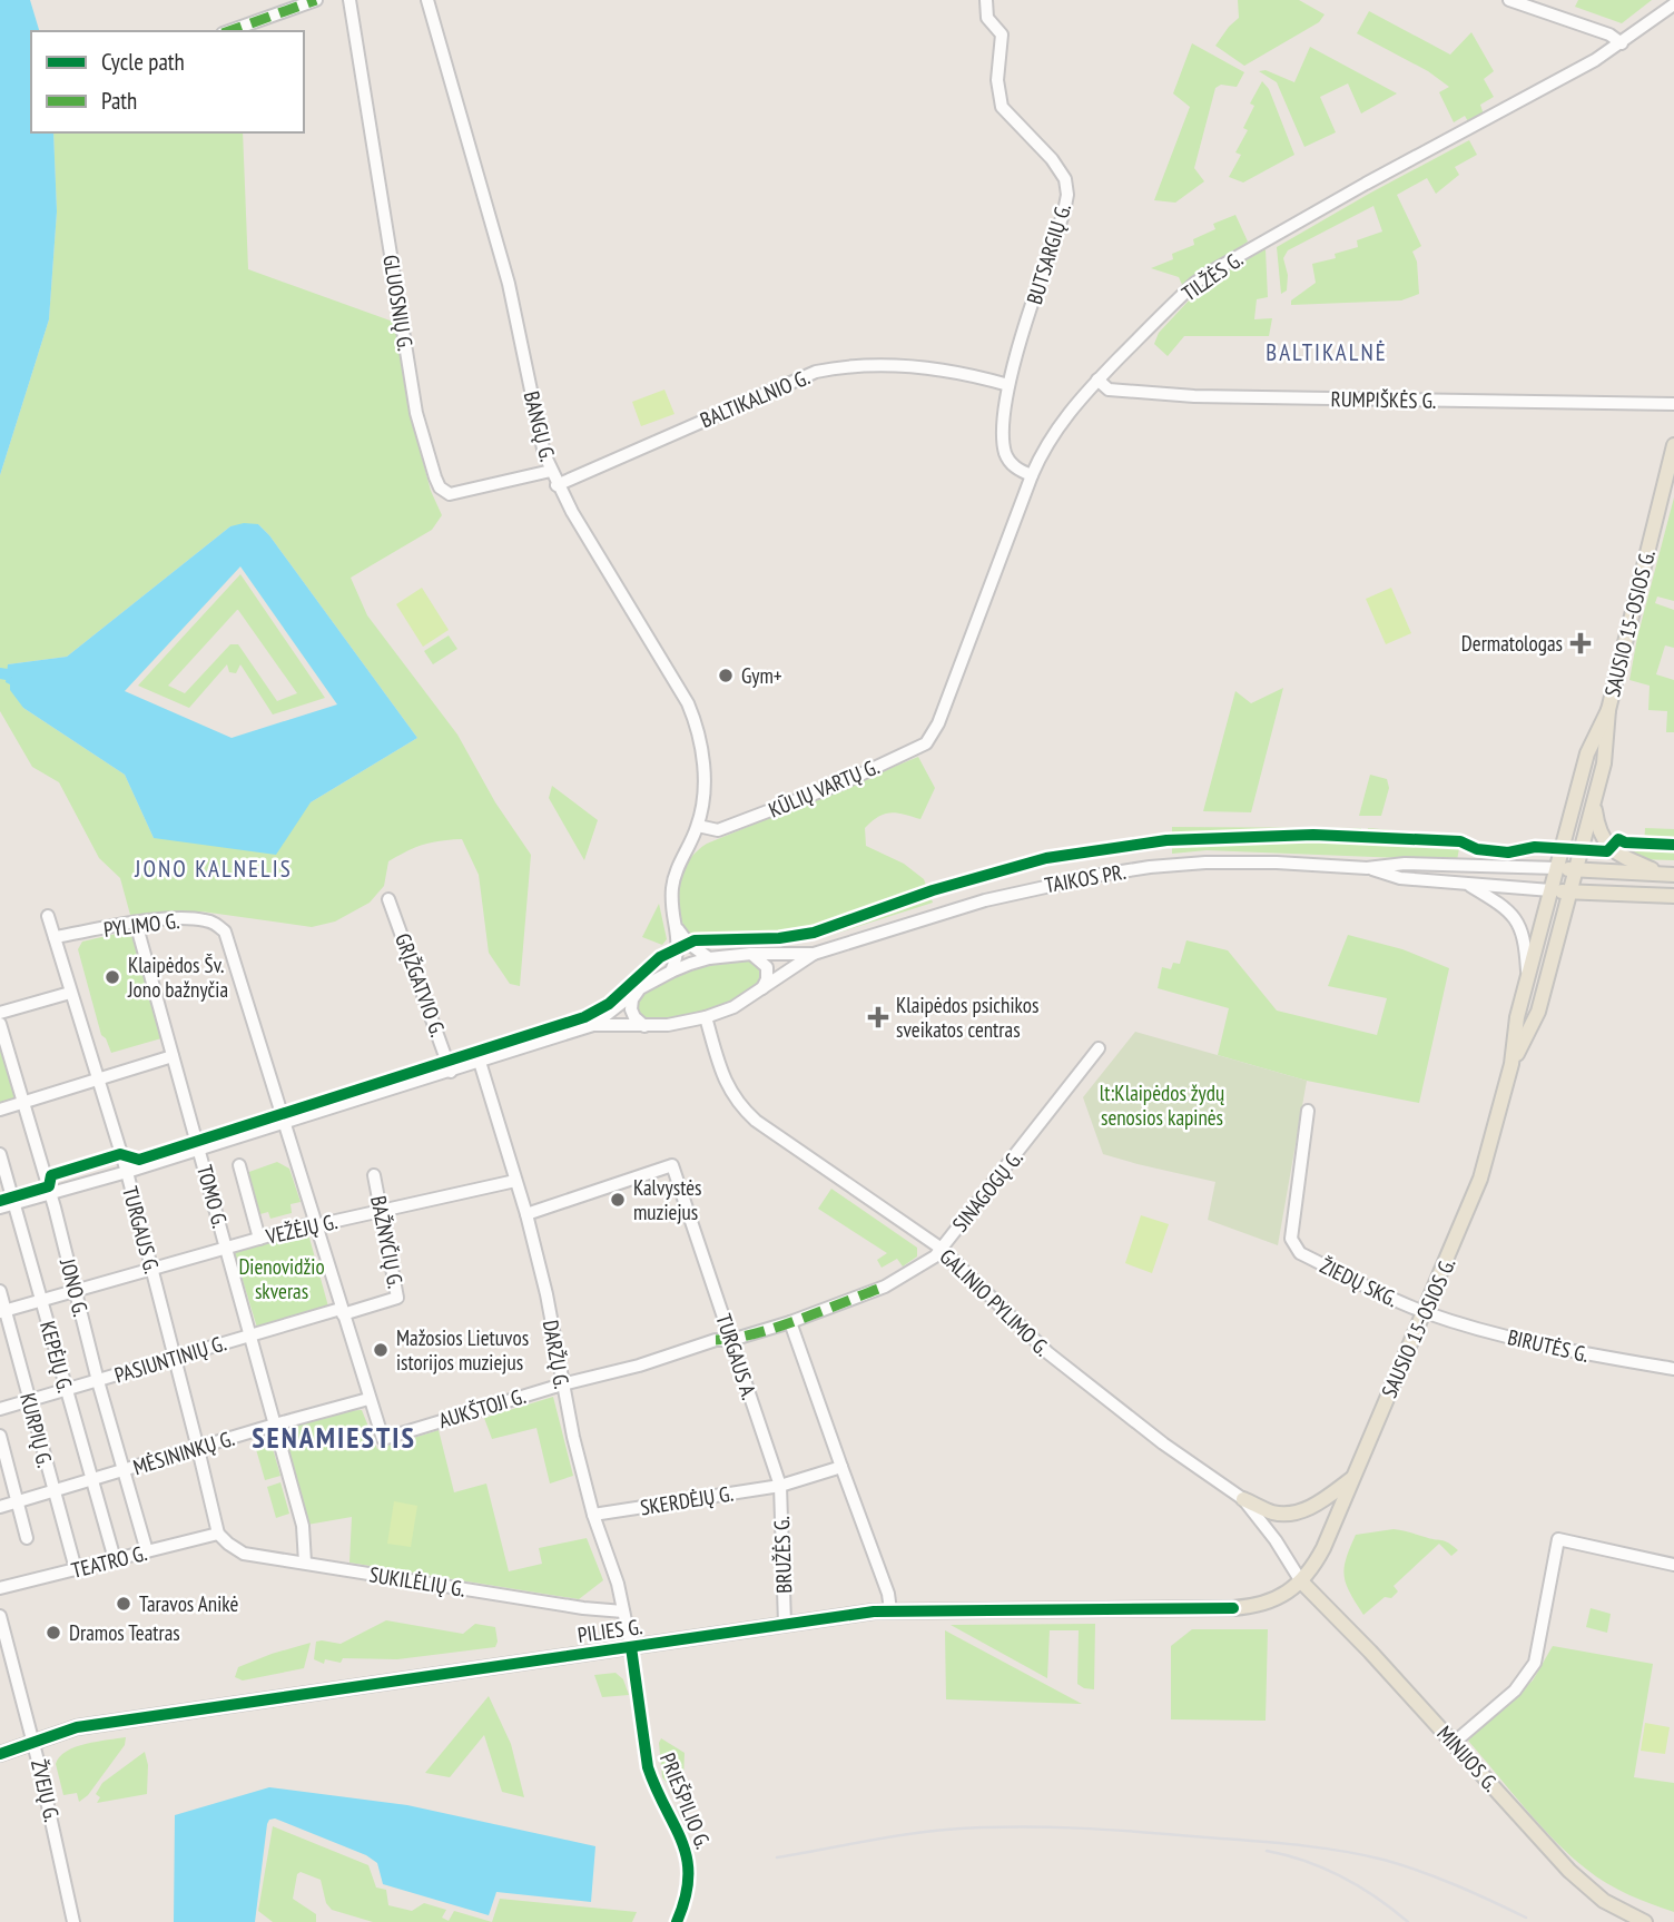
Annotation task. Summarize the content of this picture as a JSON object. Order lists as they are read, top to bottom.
{
  "streets": {
    "main road": [
      "SAUSIO 15-OSIOS G.",
      "TAIKOS PR.",
      "PILIES G.",
      "MINIJOS G."
    ],
    "street": [
      "BUTSARGIŲ G.",
      "TILŽĖS G.",
      "GLUOSNIŲ G.",
      "BALTIKALNIO G.",
      "RUMPIŠKĖS G.",
      "BANGŲ G.",
      "KŪLIŲ VARTŲ G.",
      "PYLIMO G.",
      "GRĮŽGATVIO G.",
      "SINAGOGŲ G.",
      "TOMO G.",
      "VEŽĖJŲ G.",
      "TURGAUS G.",
      "BAŽNYČIŲ G.",
      "ŽIEDŲ SKG.",
      "JONO G.",
      "GALINIO PYLIMO G.",
      "BIRUTĖS G.",
      "DARŽŲ G.",
      "KEPĖJŲ G.",
      "TURGAUS A.",
      "PASIUNTINIŲ G.",
      "AUKŠTOJI G.",
      "KURPIŲ G.",
      "MĖSININKŲ G.",
      "SKERDĖJŲ G.",
      "BRUŽĖS G.",
      "TEATRO G.",
      "SUKILĖLIŲ G.",
      "ŽVEJŲ G.",
      "PRIEŠPILIO G."
    ]
  },
  "crossings": [
    ["BUTSARGIŲ G.", "TILŽĖS G."],
    ["BUTSARGIŲ G.", "BALTIKALNIO G."],
    ["TILŽĖS G.", "RUMPIŠKĖS G."],
    ["TILŽĖS G.", "KŪLIŲ VARTŲ G."],
    ["GLUOSNIŲ G.", "BANGŲ G."],
    ["BALTIKALNIO G.", "BANGŲ G."],
    ["BANGŲ G.", "KŪLIŲ VARTŲ G."],
    ["SAUSIO 15-OSIOS G.", "TAIKOS PR."],
    ["SAUSIO 15-OSIOS G.", "ŽIEDŲ SKG."],
    ["SAUSIO 15-OSIOS G.", "GALINIO PYLIMO G."],
    ["SAUSIO 15-OSIOS G.", "BIRUTĖS G."],
    ["SAUSIO 15-OSIOS G.", "PILIES G."],
    ["SAUSIO 15-OSIOS G.", "MINIJOS G."],
    ["TAIKOS PR.", "GALINIO PYLIMO G."],
    ["PYLIMO G.", "TOMO G."],
    ["PYLIMO G.", "TURGAUS G."],
    ["SINAGOGŲ G.", "GALINIO PYLIMO G."],
    ["SINAGOGŲ G.", "TURGAUS A."],
    ["SINAGOGŲ G.", "AUKŠTOJI G."],
    ["TOMO G.", "VEŽĖJŲ G."],
    ["TOMO G.", "PASIUNTINIŲ G."],
    ["TOMO G.", "MĖSININKŲ G."],
    ["TOMO G.", "SUKILĖLIŲ G."],
    ["VEŽĖJŲ G.", "TURGAUS G."],
    ["VEŽĖJŲ G.", "BAŽNYČIŲ G."],
    ["VEŽĖJŲ G.", "JONO G."],
    ["VEŽĖJŲ G.", "DARŽŲ G."],
    ["VEŽĖJŲ G.", "KEPĖJŲ G."],
    ["VEŽĖJŲ G.", "KURPIŲ G."],
    ["TURGAUS G.", "PASIUNTINIŲ G."],
    ["TURGAUS G.", "MĖSININKŲ G."],
    ["TURGAUS G.", "TEATRO G."],
    ["BAŽNYČIŲ G.", "PASIUNTINIŲ G."],
    ["ŽIEDŲ SKG.", "BIRUTĖS G."],
    ["JONO G.", "PASIUNTINIŲ G."],
    ["JONO G.", "MĖSININKŲ G."],
    ["JONO G.", "TEATRO G."],
    ["GALINIO PYLIMO G.", "PILIES G."],
    ["GALINIO PYLIMO G.", "MINIJOS G."],
    ["DARŽŲ G.", "TURGAUS A."],
    ["DARŽŲ G.", "AUKŠTOJI G."],
    ["DARŽŲ G.", "SKERDĖJŲ G."],
    ["DARŽŲ G.", "SUKILĖLIŲ G."],
    ["DARŽŲ G.", "PILIES G."],
    ["DARŽŲ G.", "PRIEŠPILIO G."],
    ["KEPĖJŲ G.", "PASIUNTINIŲ G."],
    ["KEPĖJŲ G.", "MĖSININKŲ G."],
    ["KEPĖJŲ G.", "TEATRO G."],
    ["TURGAUS A.", "SKERDĖJŲ G."],
    ["TURGAUS A.", "BRUŽĖS G."],
    ["PASIUNTINIŲ G.", "KURPIŲ G."],
    ["AUKŠTOJI G.", "MĖSININKŲ G."],
    ["KURPIŲ G.", "MĖSININKŲ G."],
    ["KURPIŲ G.", "TEATRO G."],
    ["SKERDĖJŲ G.", "BRUŽĖS G."],
    ["BRUŽĖS G.", "PILIES G."],
    ["PILIES G.", "MINIJOS G."],
    ["PILIES G.", "ŽVEJŲ G."],
    ["PILIES G.", "PRIEŠPILIO G."]
  ],
  "districts": ["BALTIKALNĖ", "JONO KALNELIS", "SENAMIESTIS"],
  "parks": ["lt:Klaipėdos žydų senosios kapinės", "Dienovidžio skveras"],
  "places": {
    "health": ["Dermatologas", "Klaipėdos psichikos sveikatos centras"],
    "other": [
      "Gym+",
      "Klaipėdos Šv. Jono bažnyčia",
      "Kalvystės muziejus",
      "Mažosios Lietuvos istorijos muziejus",
      "Taravos Anikė",
      "Dramos Teatras"
    ]
  },
  "legend": ["Cycle path", "Path"]
}
